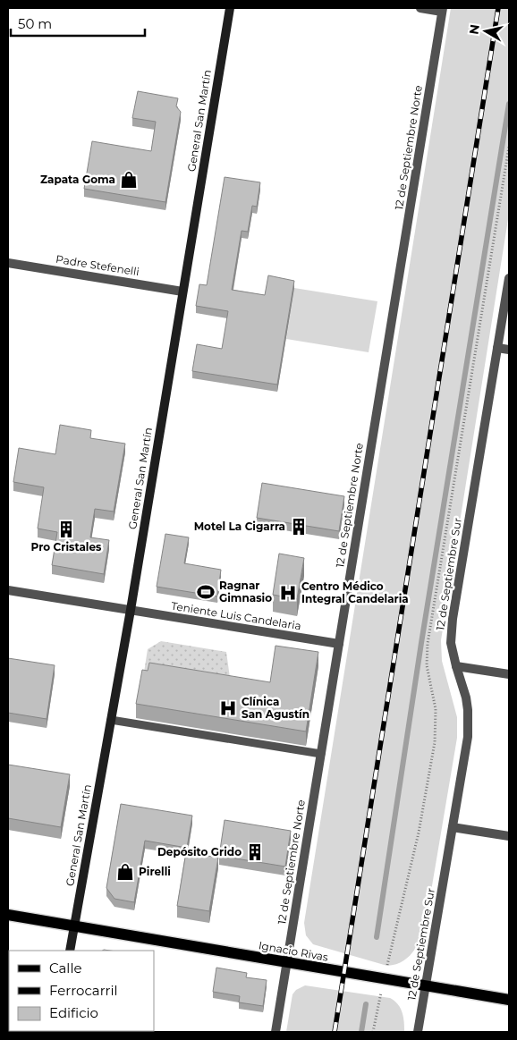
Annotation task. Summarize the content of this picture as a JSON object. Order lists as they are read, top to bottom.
{
  "streets": {
    "main road": ["General San Martín", "Ignacio Rivas"],
    "street": [
      "12 de Septiembre Norte",
      "Padre Stefenelli",
      "12 de Septiembre Sur",
      "Teniente Luis Candelaria"
    ]
  },
  "crossings": [
    ["General San Martín", "Padre Stefenelli"],
    ["General San Martín", "Teniente Luis Candelaria"],
    ["General San Martín", "Ignacio Rivas"],
    ["12 de Septiembre Norte", "Teniente Luis Candelaria"],
    ["12 de Septiembre Norte", "Ignacio Rivas"],
    ["12 de Septiembre Sur", "Ignacio Rivas"]
  ],
  "places": {
    "shop": ["Zapata Goma", "Pirelli"],
    "building": ["Motel La Cigarra", "Pro Cristales", "Depósito Grido"],
    "sports": ["Ragnar Gimnasio"],
    "hospital": ["Centro Médico Integral Candelaria", "Clínica San Agustín"]
  },
  "legend": ["Calle", "Ferrocarril", "Edificio"],
  "scale_bar": "50 m",
  "north": "left"
}
